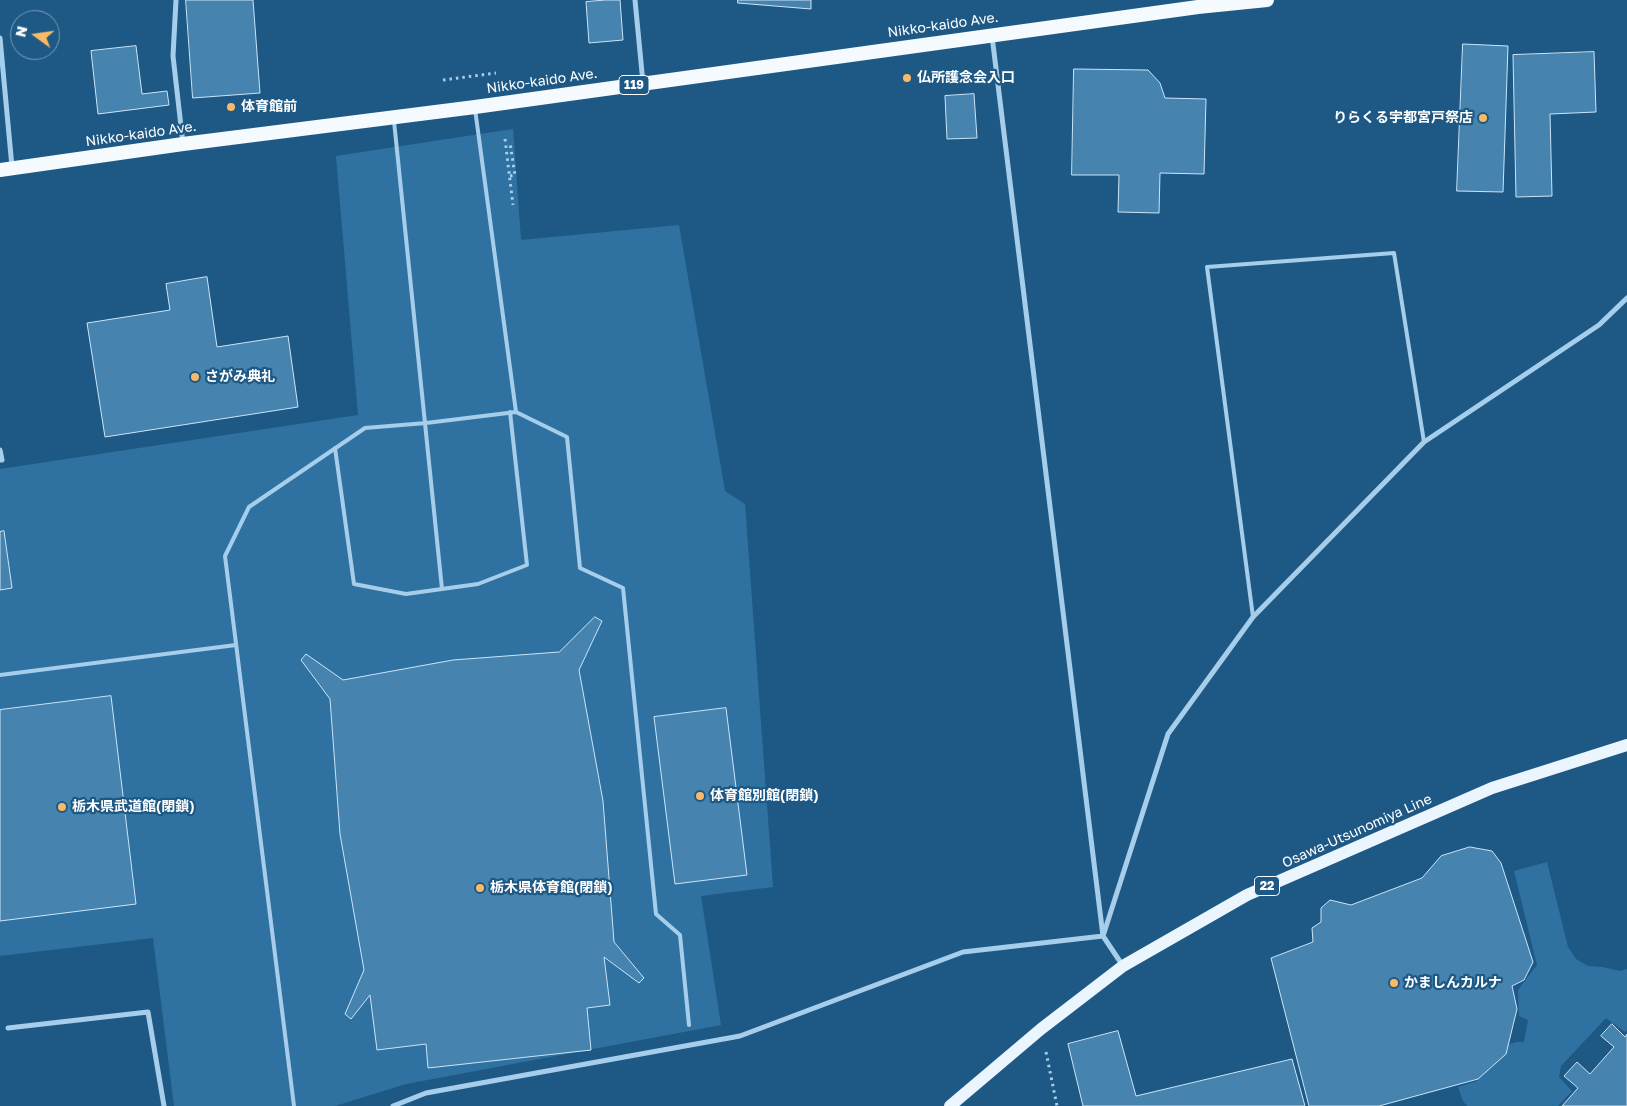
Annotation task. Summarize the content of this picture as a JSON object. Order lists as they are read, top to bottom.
{
  "streets": {
    "highway": ["Nikko-kaido Ave.", "119"],
    "main road": ["Osawa-Utsunomiya Line", "22"]
  },
  "places": [
    "仏所護念会入口",
    "体育館前",
    "りらくる宇都宮戸祭店",
    "さがみ典礼",
    "体育館別館(閉鎖)",
    "栃木県武道館(閉鎖)",
    "栃木県体育館(閉鎖)",
    "かましんカルナ"
  ],
  "north": "left"
}
